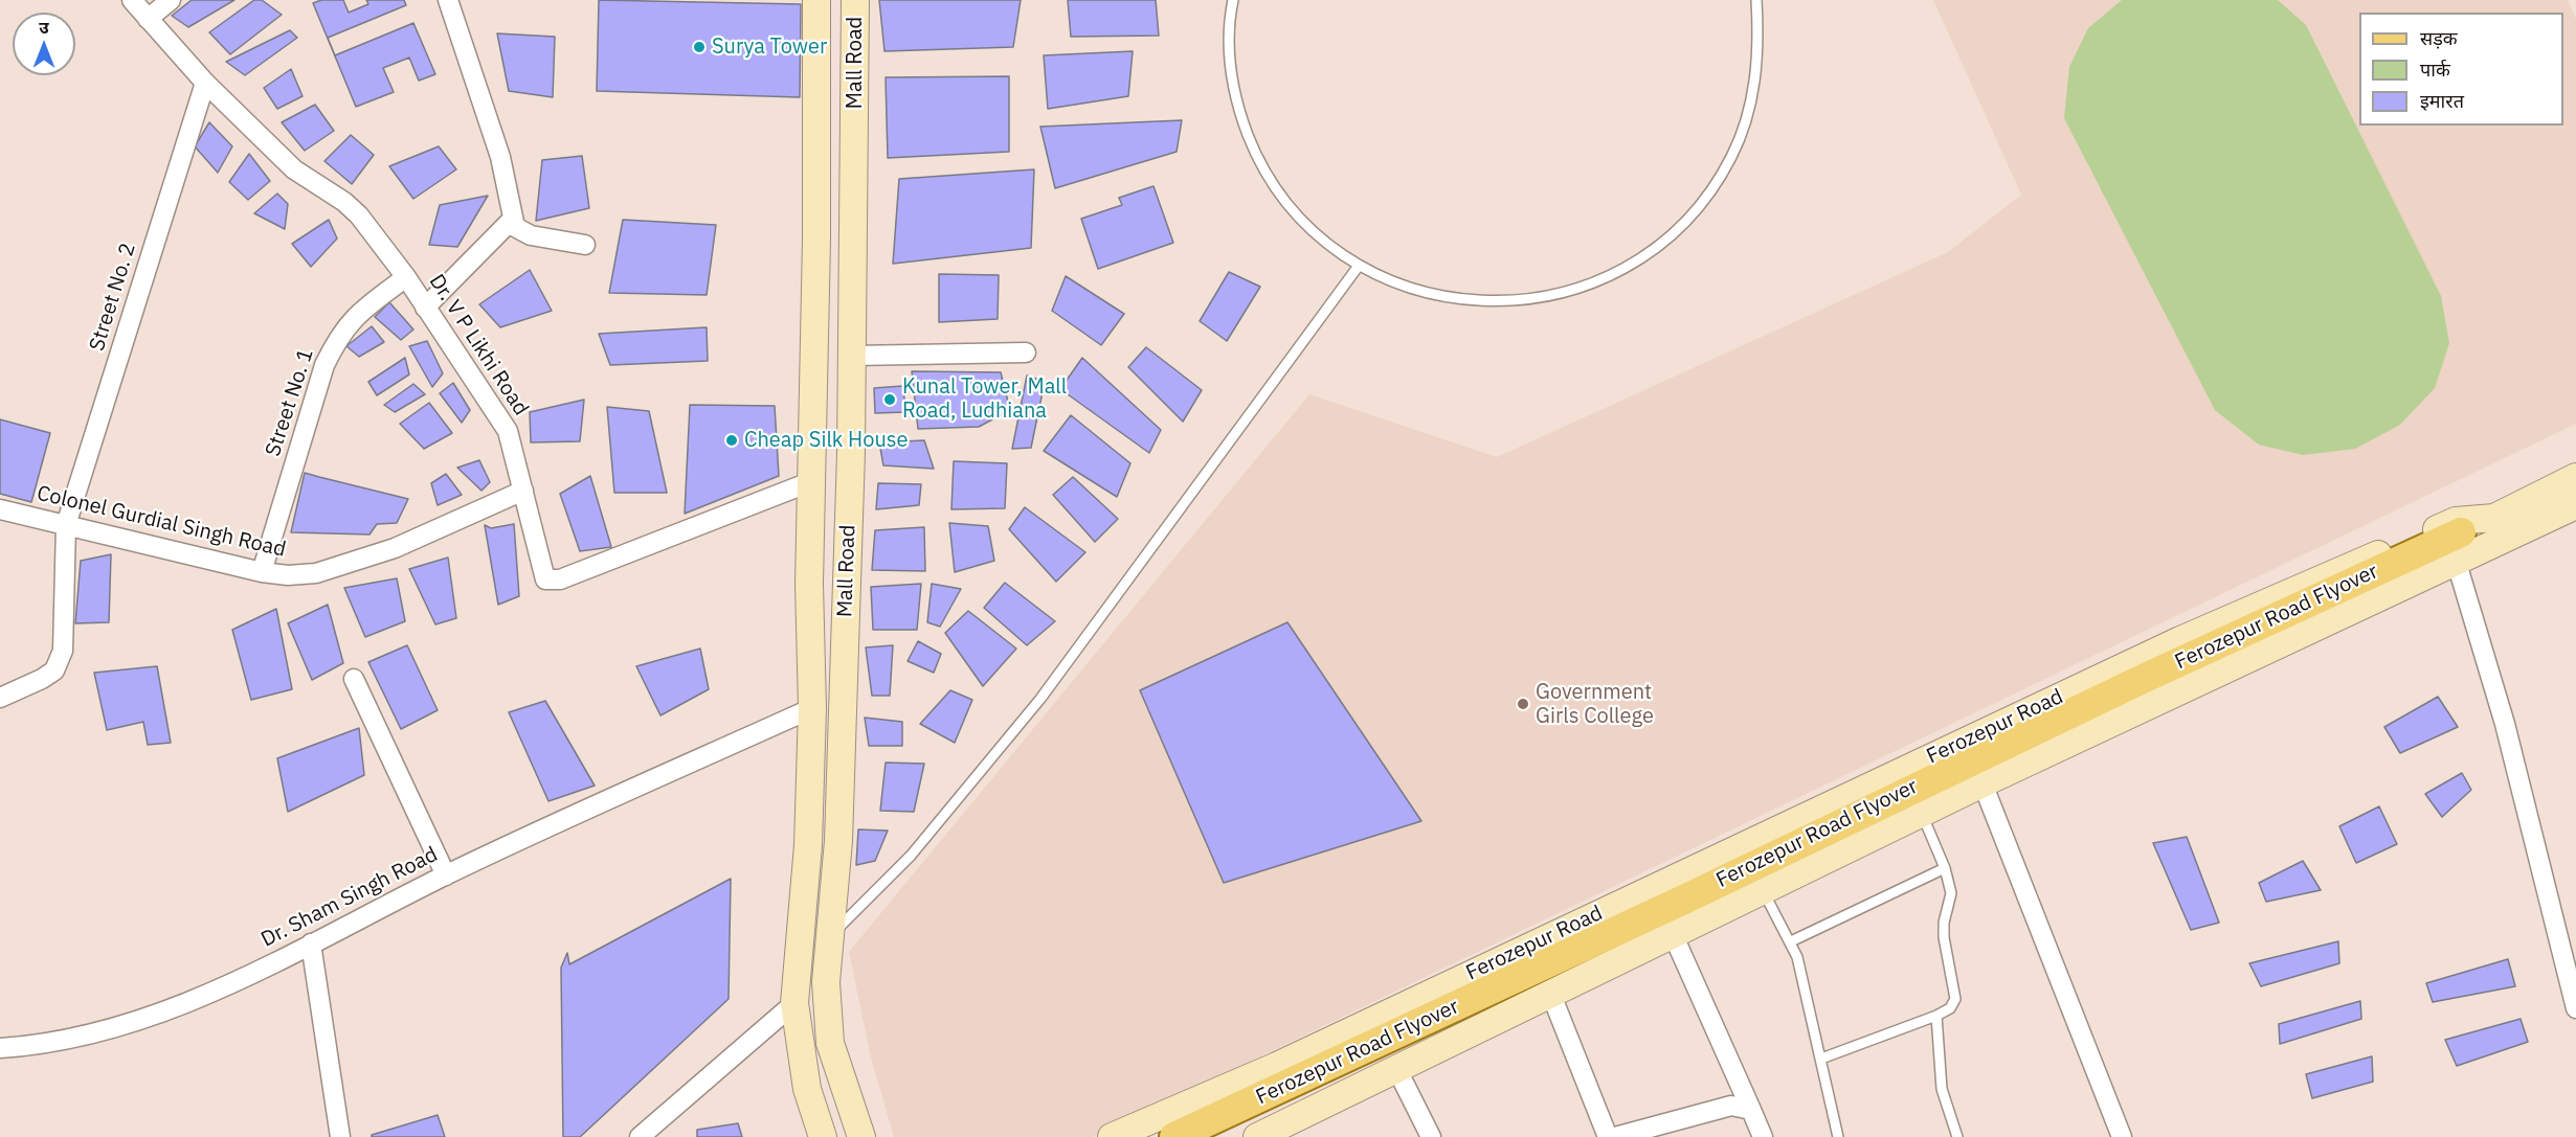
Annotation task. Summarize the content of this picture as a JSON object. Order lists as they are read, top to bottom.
{
  "streets": {
    "main road": ["Mall Road", "Ferozepur Road Flyover", "Ferozepur Road"],
    "street": [
      "Street No. 2",
      "Dr. V P Likhi Road",
      "Street No. 1",
      "Colonel Gurdial Singh Road",
      "Dr. Sham Singh Road"
    ]
  },
  "crossings": [
    ["Mall Road", "Dr. V P Likhi Road"],
    ["Mall Road", "Dr. Sham Singh Road"],
    ["Street No. 2", "Dr. V P Likhi Road"],
    ["Street No. 2", "Colonel Gurdial Singh Road"],
    ["Dr. V P Likhi Road", "Street No. 1"],
    ["Dr. V P Likhi Road", "Colonel Gurdial Singh Road"],
    ["Street No. 1", "Colonel Gurdial Singh Road"]
  ],
  "places": [
    "Surya Tower",
    "Kunal Tower, Mall Road, Ludhiana",
    "Cheap Silk House",
    "Government Girls College"
  ],
  "legend": ["सड़क", "पार्क", "इमारत"],
  "north": "top"
}
